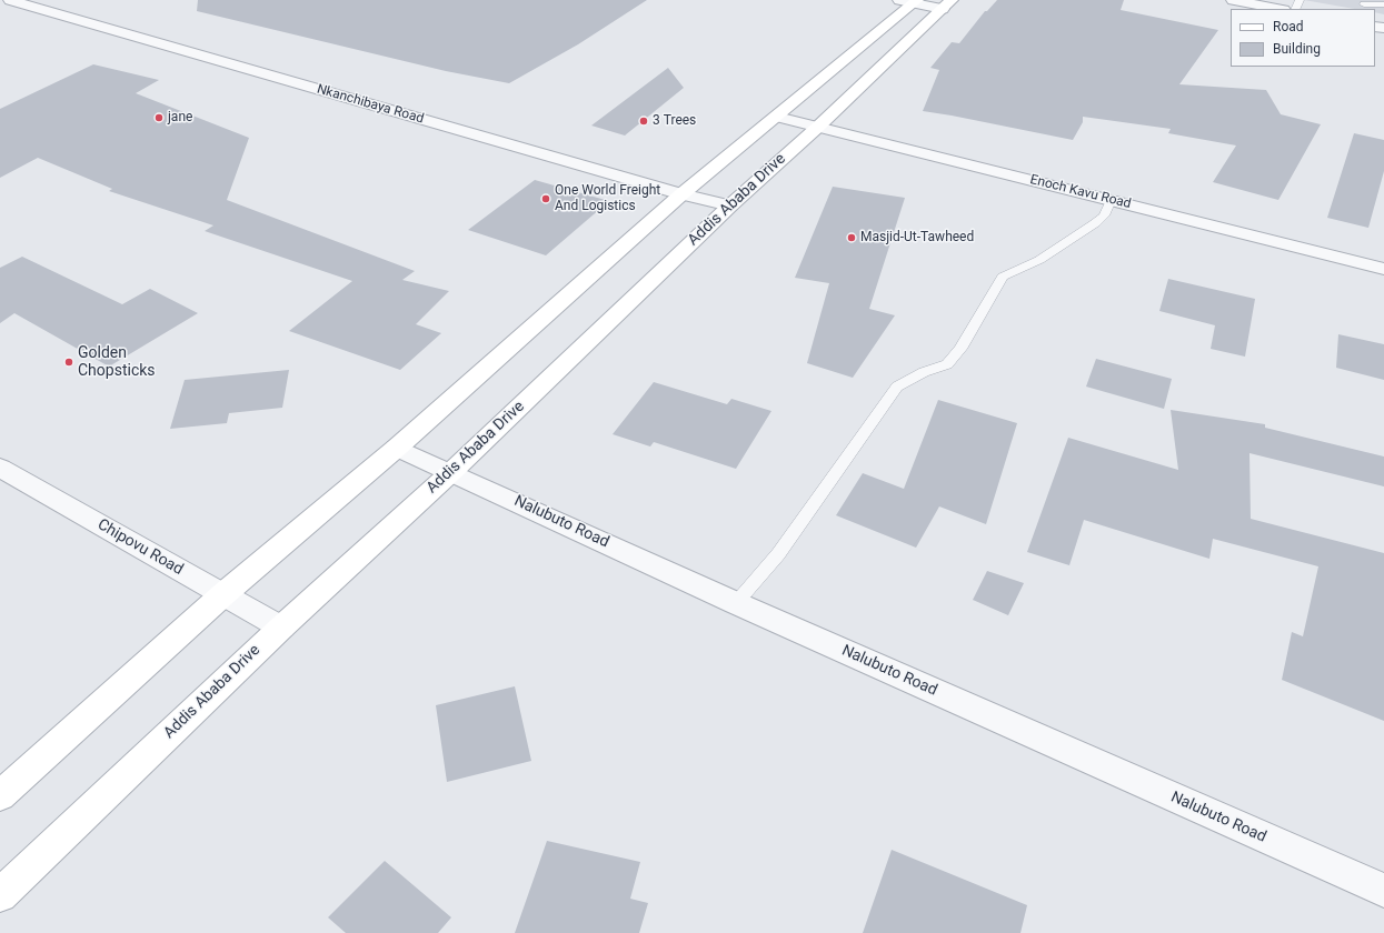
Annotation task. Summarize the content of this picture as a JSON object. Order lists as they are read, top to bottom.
{
  "streets": {
    "main road": ["Addis Ababa Drive"],
    "street": [
      "Nkanchibaya Road",
      "Enoch Kavu Road",
      "Nalubuto Road",
      "Chipovu Road"
    ]
  },
  "crossings": [
    ["Nkanchibaya Road", "Addis Ababa Drive"],
    ["Enoch Kavu Road", "Addis Ababa Drive"],
    ["Addis Ababa Drive", "Nalubuto Road"],
    ["Addis Ababa Drive", "Chipovu Road"]
  ],
  "places": [
    "jane",
    "3 Trees",
    "One World Freight And Logistics",
    "Masjid-Ut-Tawheed",
    "Golden Chopsticks"
  ],
  "legend": ["Road", "Building"]
}
